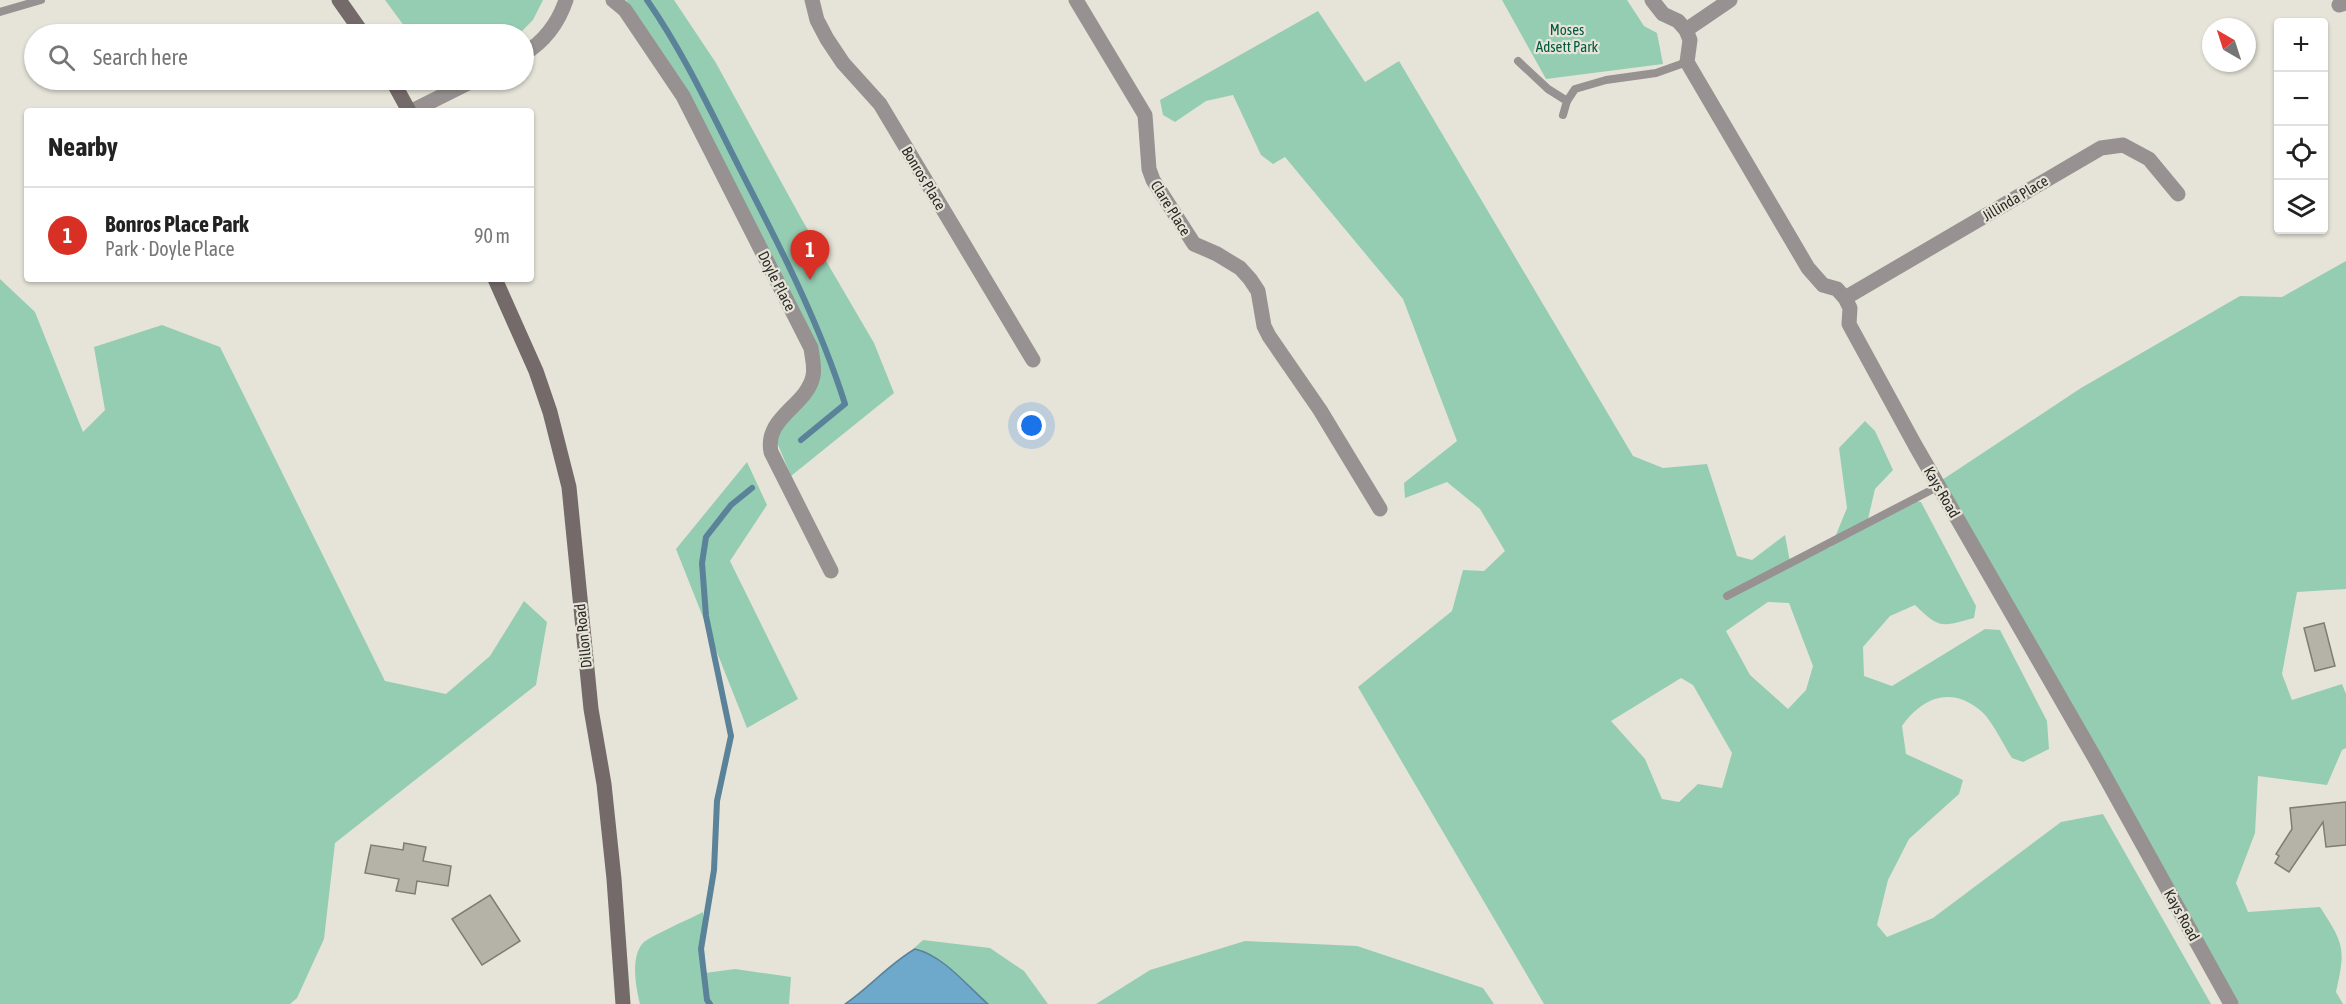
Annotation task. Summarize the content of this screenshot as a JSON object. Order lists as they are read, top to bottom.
{
  "streets": {
    "main road": ["Dillon Road"],
    "street": [
      "Bonros Place",
      "Jillinda Place",
      "Clare Place",
      "Doyle Place",
      "Kays Road"
    ]
  },
  "crossings": [
    ["Jillinda Place", "Kays Road"]
  ],
  "parks": ["Moses Adsett Park"],
  "north": "top left",
  "page": {
    "map_buttons": ["+", "−"],
    "search": "Search here",
    "heading": "Nearby",
    "list": [
      {
        "mark": "1",
        "name": "Bonros Place Park",
        "note": "Park · Doyle Place",
        "value": "90 m"
      }
    ],
    "pins": "1"
  }
}
